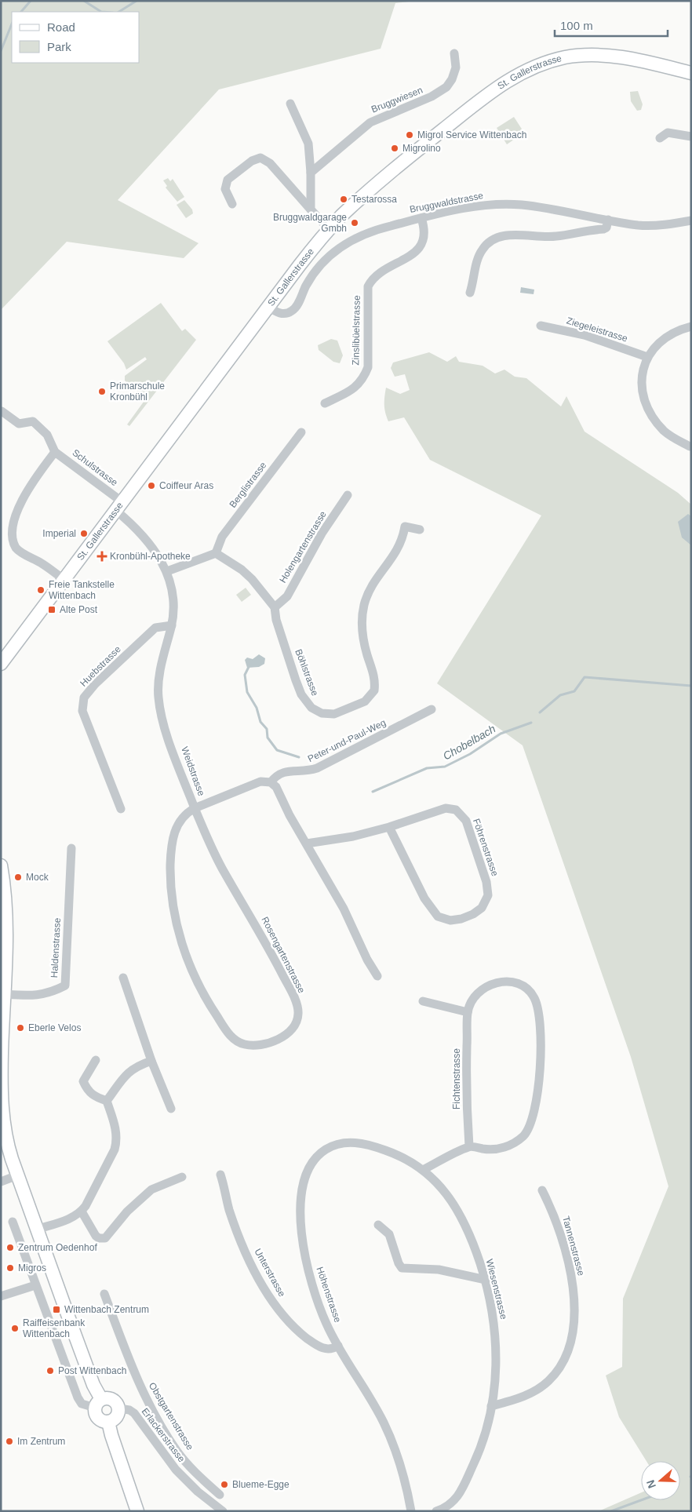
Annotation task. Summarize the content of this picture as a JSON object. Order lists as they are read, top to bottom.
{
  "streets": {
    "main road": ["St. Gallerstrasse"],
    "street": [
      "Bruggwiesen",
      "Bruggwaldstrasse",
      "Ziegeleistrasse",
      "Zinslibüelstrasse",
      "Schulstrasse",
      "Berglistrasse",
      "Holengartenstrasse",
      "Huebstrasse",
      "Böhlstrasse",
      "Peter-und-Paul-Weg",
      "Weidstrasse",
      "Föhrenstrasse",
      "Haldenstrasse",
      "Rosengartenstrasse",
      "Fichtenstrasse",
      "Tannenstrasse",
      "Unterstrasse",
      "Wiesenstrasse",
      "Höhenstrasse",
      "Obstgartenstrasse",
      "Erlackerstrasse"
    ]
  },
  "crossings": [
    ["St. Gallerstrasse", "Bruggwaldstrasse"],
    ["St. Gallerstrasse", "Schulstrasse"],
    ["St. Gallerstrasse", "Weidstrasse"],
    ["Bruggwaldstrasse", "Zinslibüelstrasse"],
    ["Schulstrasse", "Weidstrasse"],
    ["Berglistrasse", "Böhlstrasse"],
    ["Holengartenstrasse", "Böhlstrasse"],
    ["Huebstrasse", "Weidstrasse"],
    ["Peter-und-Paul-Weg", "Weidstrasse"],
    ["Weidstrasse", "Rosengartenstrasse"],
    ["Tannenstrasse", "Wiesenstrasse"],
    ["Unterstrasse", "Höhenstrasse"],
    ["Wiesenstrasse", "Höhenstrasse"]
  ],
  "water": ["Chobelbach"],
  "places": {
    "other": [
      "Migrol Service Wittenbach",
      "Migrolino",
      "Testarossa",
      "Bruggwaldgarage Gmbh",
      "Primarschule Kronbühl",
      "Coiffeur Aras",
      "Imperial",
      "Freie Tankstelle Wittenbach",
      "Mock",
      "Eberle Velos",
      "Zentrum Oedenhof",
      "Migros",
      "Raiffeisenbank Wittenbach",
      "Post Wittenbach",
      "Im Zentrum",
      "Blueme-Egge"
    ],
    "health": ["Kronbühl-Apotheke"],
    "transit": ["Alte Post", "Wittenbach Zentrum"]
  },
  "legend": ["Road", "Park"],
  "scale_bar": "100 m",
  "north": "left"
}
